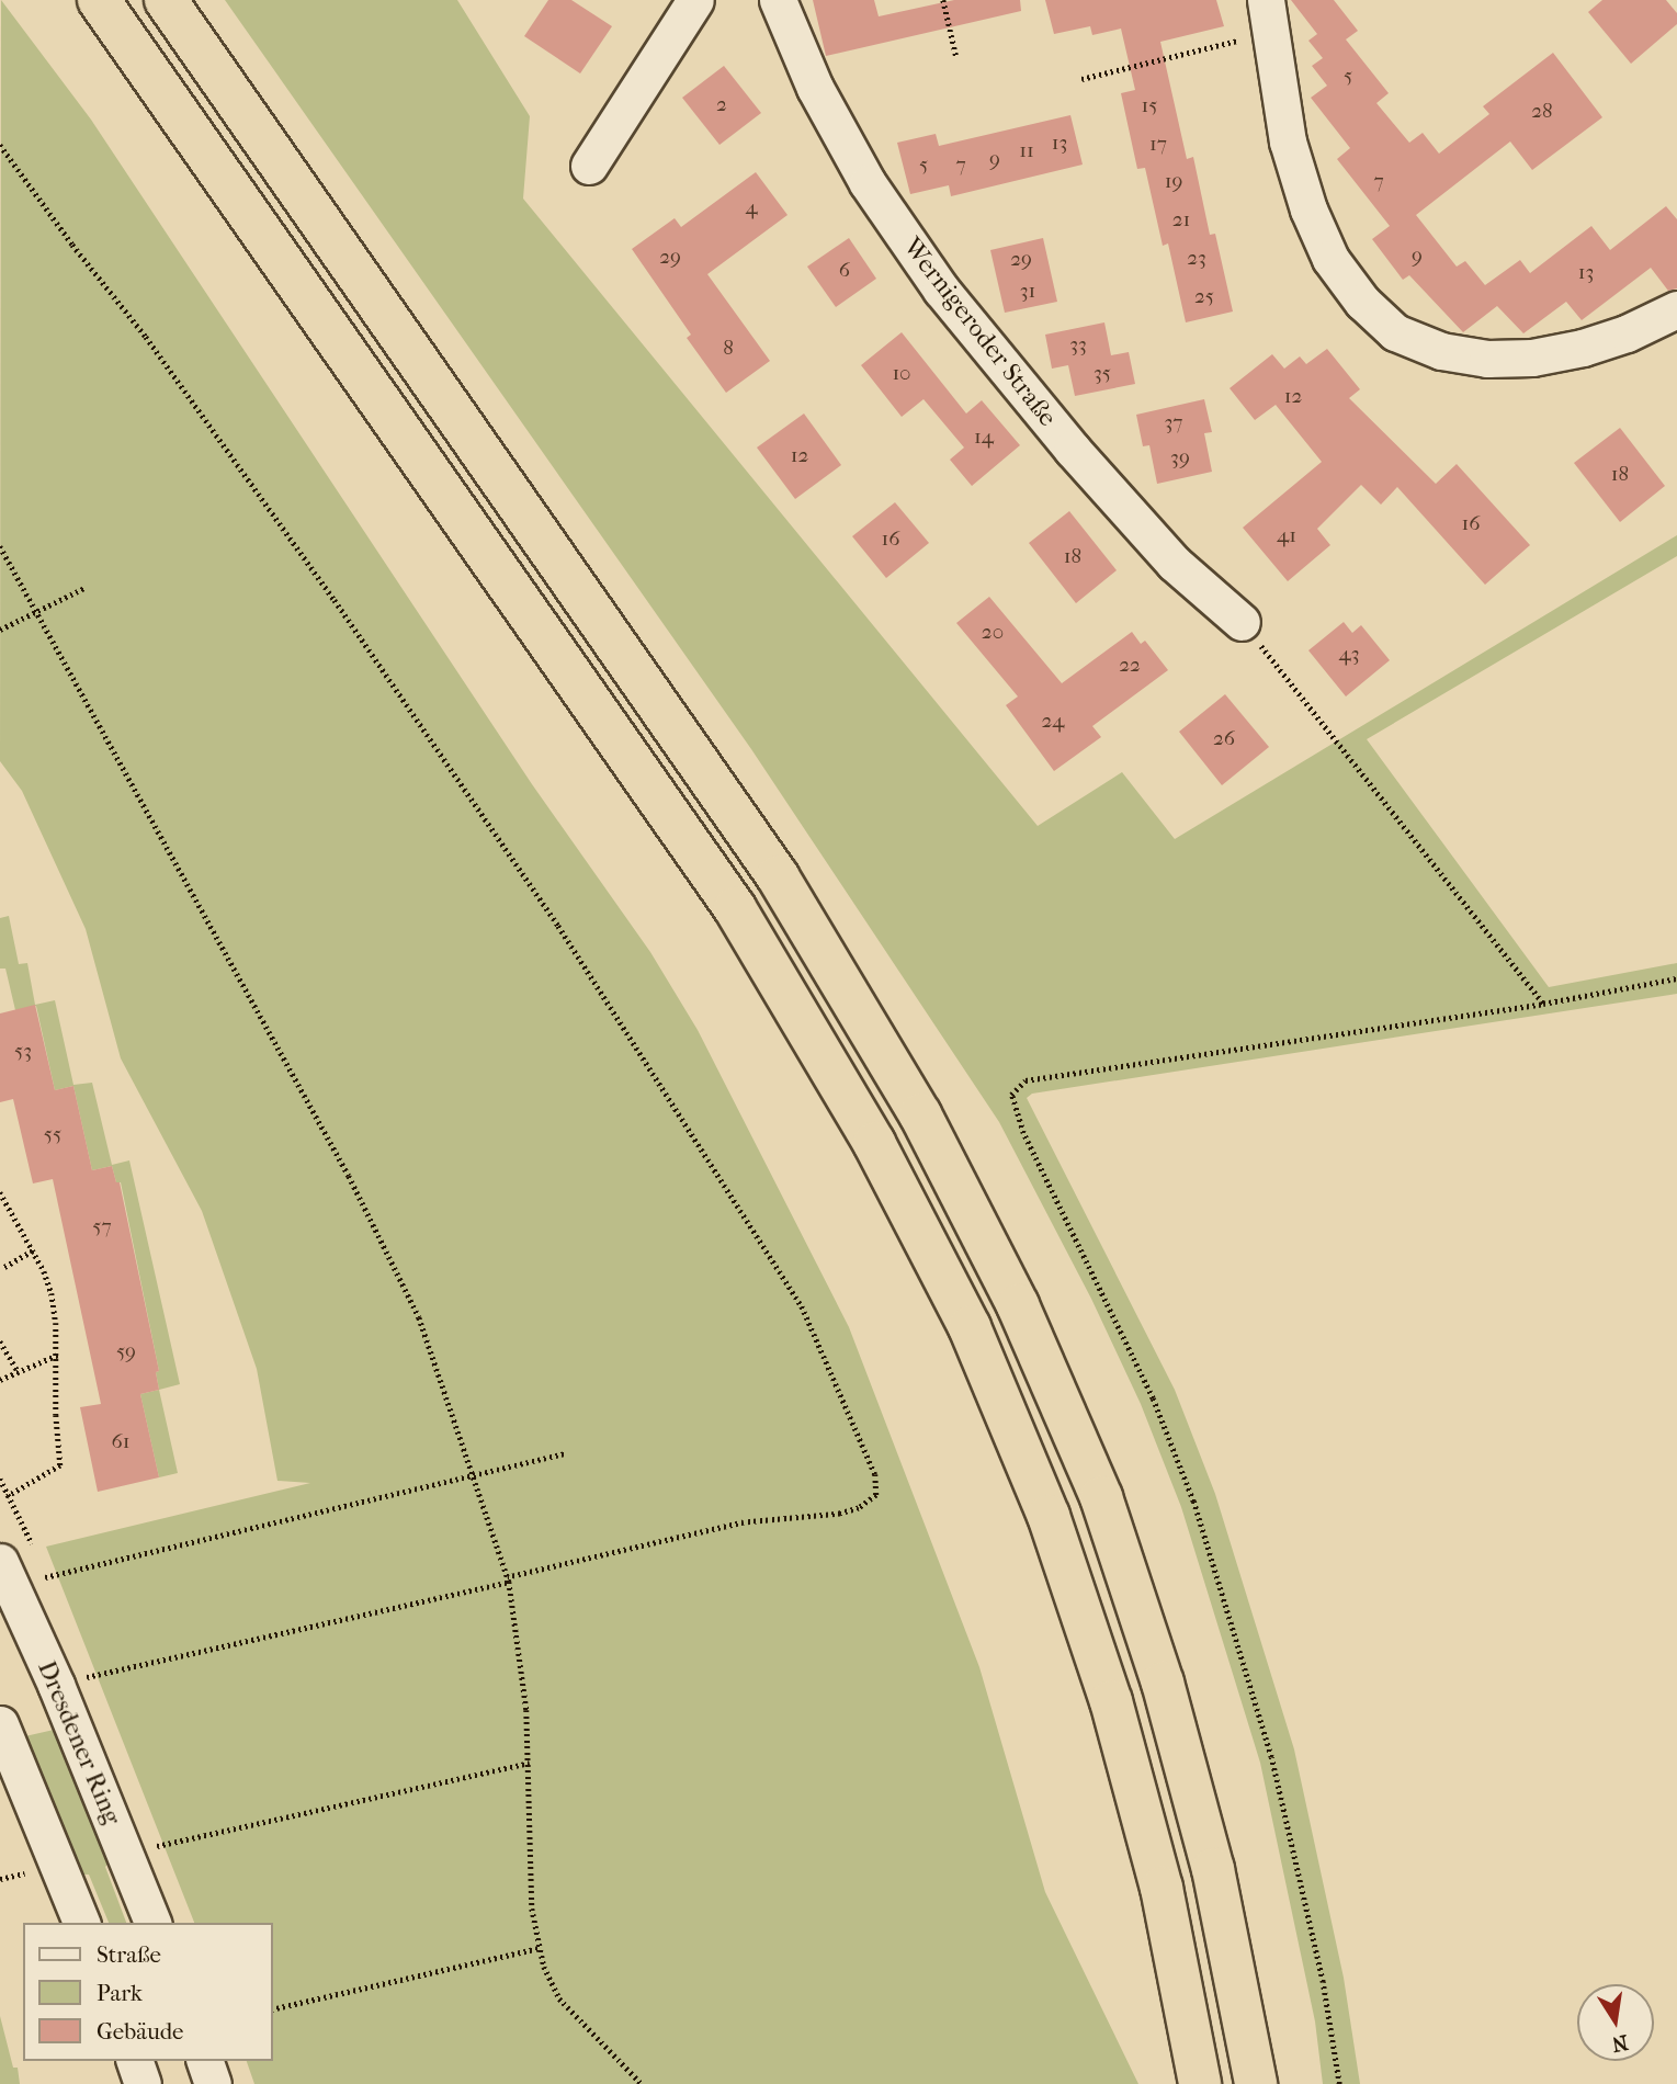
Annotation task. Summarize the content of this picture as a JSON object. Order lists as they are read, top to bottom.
{
  "streets": {
    "street": ["Wernigeroder Straße", "Dresdener Ring"]
  },
  "house_numbers": [
    "5",
    "2",
    "15",
    "28",
    "13",
    "17",
    "11",
    "9",
    "5",
    "7",
    "19",
    "7",
    "4",
    "21",
    "9",
    "29",
    "23",
    "29",
    "6",
    "13",
    "31",
    "25",
    "33",
    "8",
    "10",
    "35",
    "12",
    "37",
    "14",
    "12",
    "39",
    "18",
    "16",
    "41",
    "16",
    "18",
    "20",
    "43",
    "22",
    "24",
    "26",
    "53",
    "55",
    "57",
    "59",
    "61"
  ],
  "legend": ["Straße", "Park", "Gebäude"],
  "north": "bottom"
}
